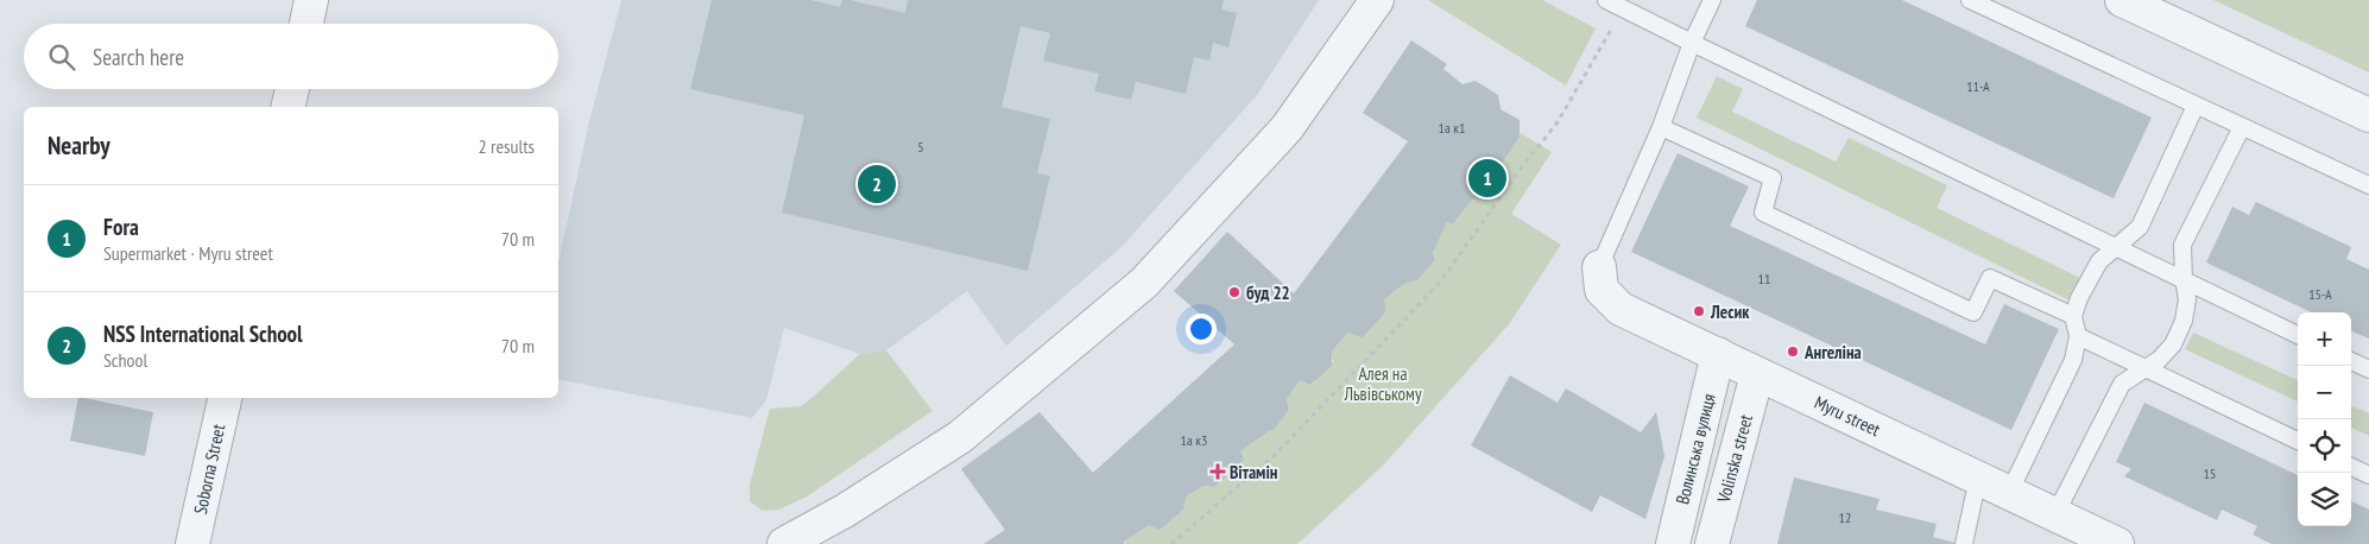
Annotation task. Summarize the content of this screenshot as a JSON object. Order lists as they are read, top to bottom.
{
  "streets": {
    "street": [
      "Myru street",
      "Волинська вулиця",
      "Volinska street",
      "Soborna Street"
    ]
  },
  "crossings": [
    ["Myru street", "Волинська вулиця"],
    ["Myru street", "Volinska street"]
  ],
  "parks": ["Алея на Львівському"],
  "places": {
    "other": ["буд 22", "Лесик", "Ангеліна"],
    "health": ["Вітамін"]
  },
  "house_numbers": [
    "11-А",
    "1а к1",
    "5",
    "11",
    "15-А",
    "1а к3",
    "15",
    "12"
  ],
  "page": {
    "search": "Search here",
    "heading": ["Nearby", "2 results"],
    "pins": ["1", "2"],
    "list": [
      {
        "mark": "1",
        "name": "Fora",
        "note": "Supermarket · Myru street",
        "value": "70 m"
      },
      {
        "mark": "2",
        "name": "NSS International School",
        "note": "School",
        "value": "70 m"
      }
    ],
    "map_buttons": ["+", "−"]
  }
}
